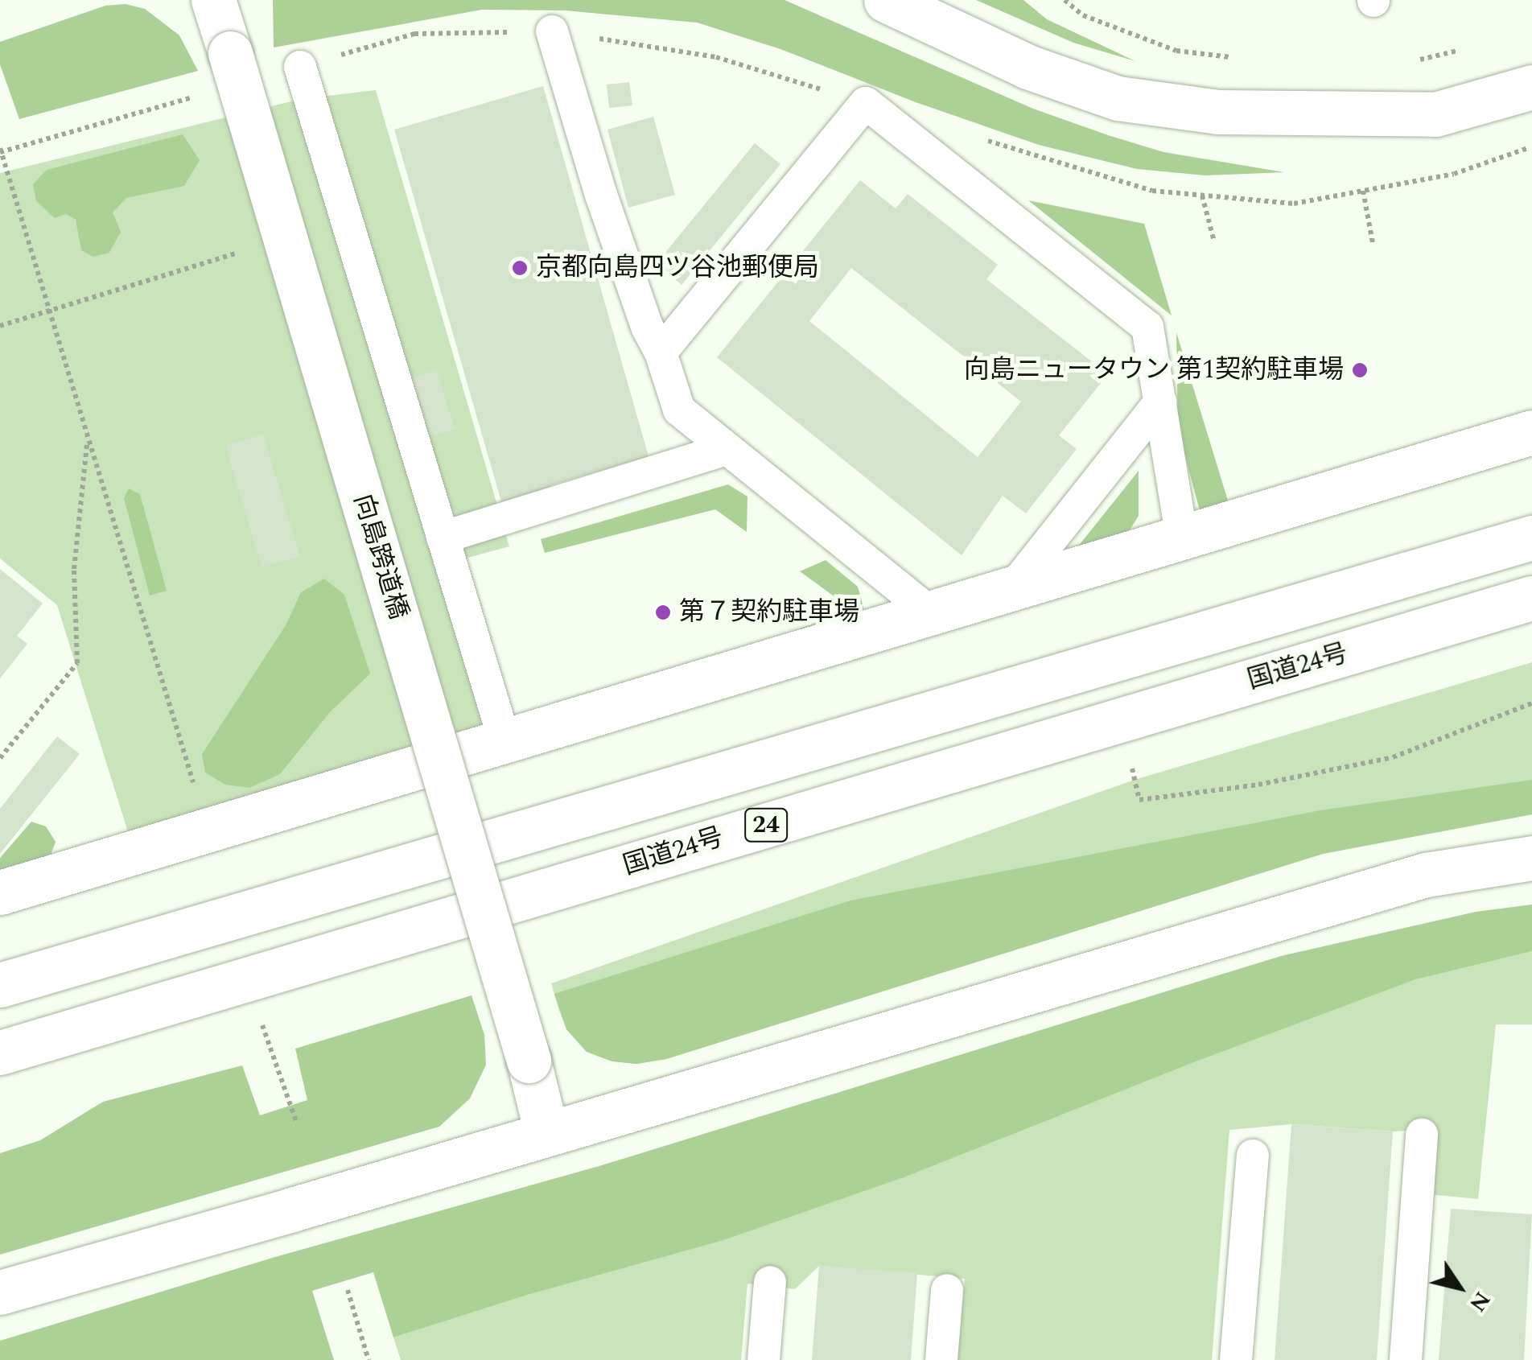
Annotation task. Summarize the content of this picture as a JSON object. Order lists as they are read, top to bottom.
{
  "streets": {
    "main road": ["向島跨道橋", "国道24号", "24"]
  },
  "places": ["京都向島四ツ谷池郵便局", "向島ニュータウン 第1契約駐車場", "第７契約駐車場"],
  "north": "bottom right"
}
